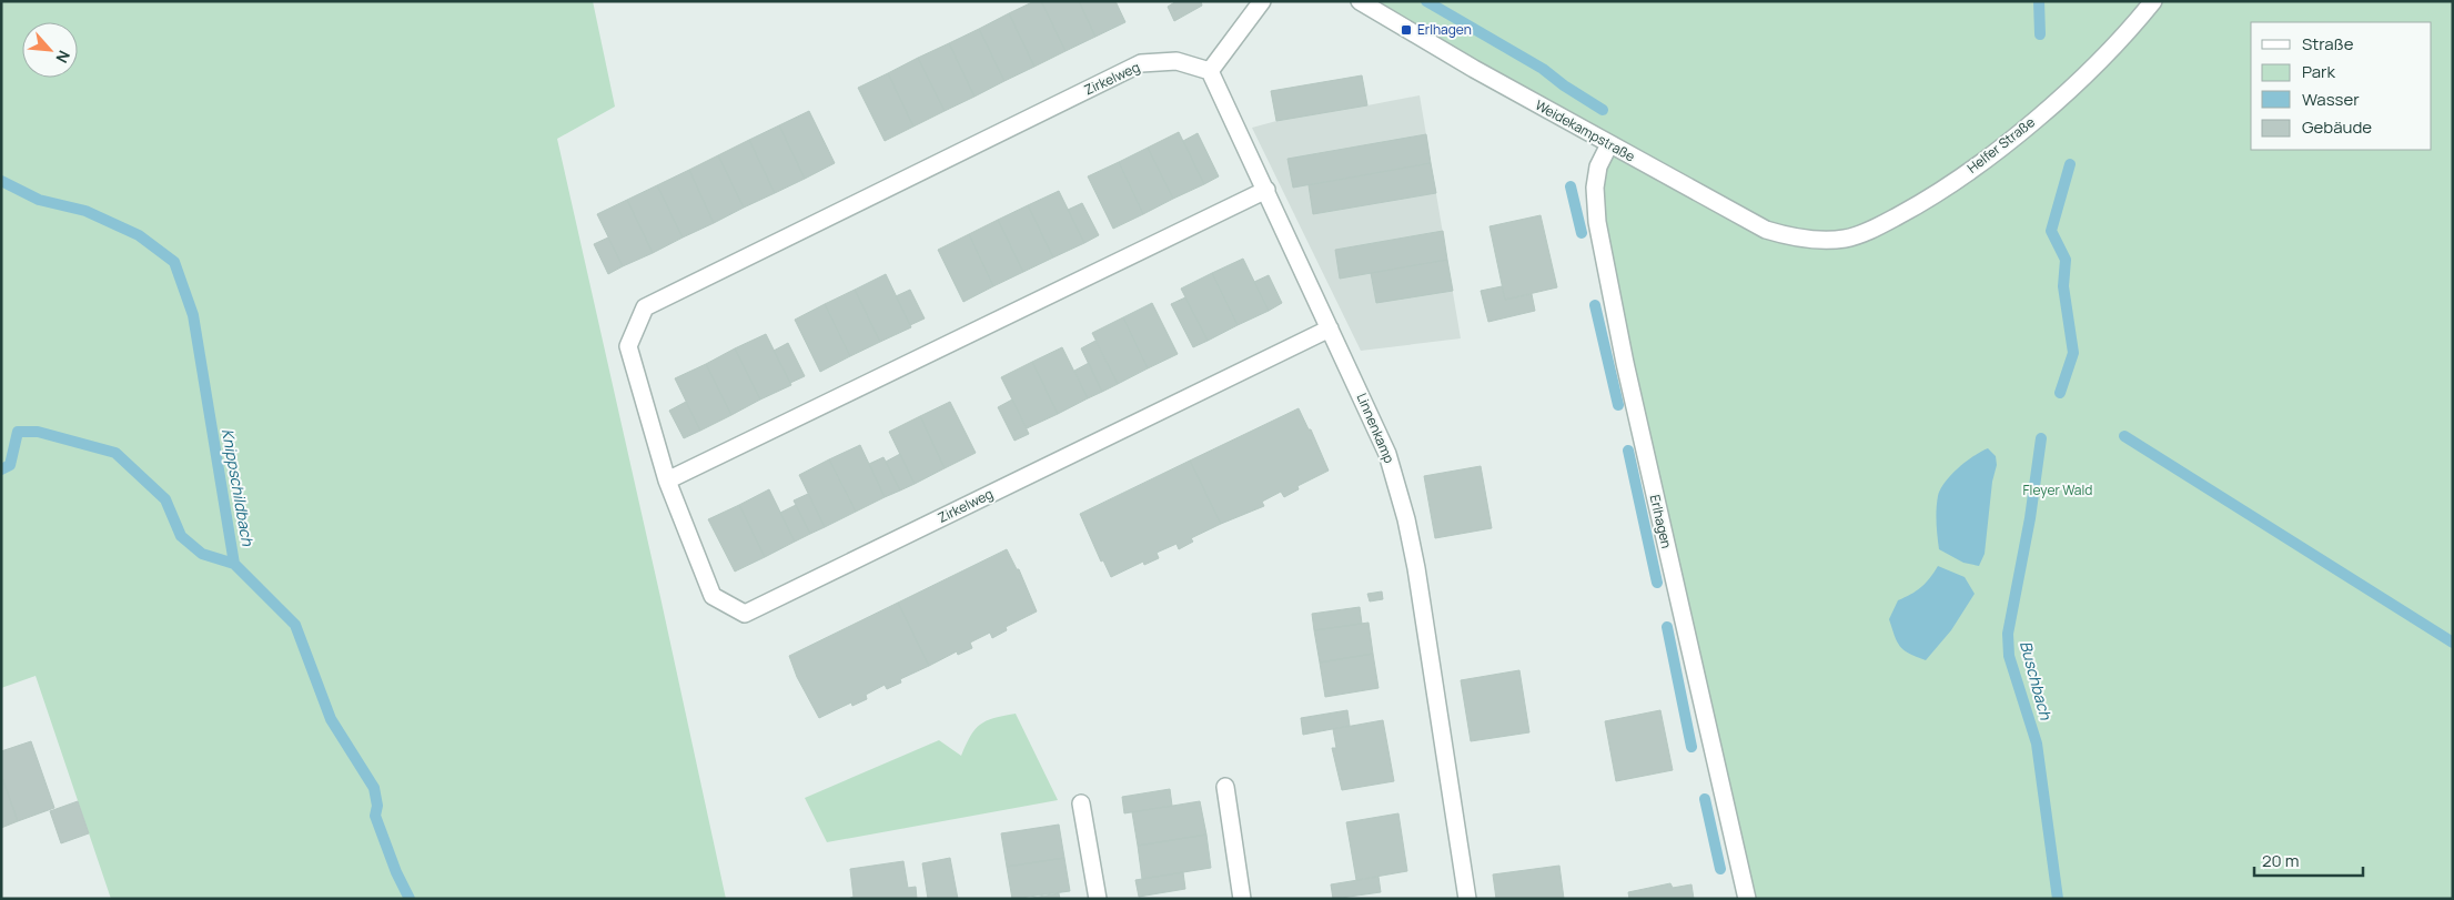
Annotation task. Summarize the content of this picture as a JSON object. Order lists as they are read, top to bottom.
{
  "streets": {
    "street": [
      "Zirkelweg",
      "Weidekampstraße",
      "Helfer Straße",
      "Linnenkamp",
      "Erlhagen"
    ]
  },
  "crossings": [
    ["Zirkelweg", "Linnenkamp"],
    ["Weidekampstraße", "Helfer Straße"],
    ["Weidekampstraße", "Erlhagen"]
  ],
  "water": ["Knippschildbach", "Buschbach"],
  "parks": ["Fleyer Wald"],
  "places": {
    "transit": ["Erlhagen"]
  },
  "legend": [
    "Straße",
    "Park",
    "Wasser",
    "Gebäude"
  ],
  "scale_bar": "20 m",
  "north": "bottom right"
}
